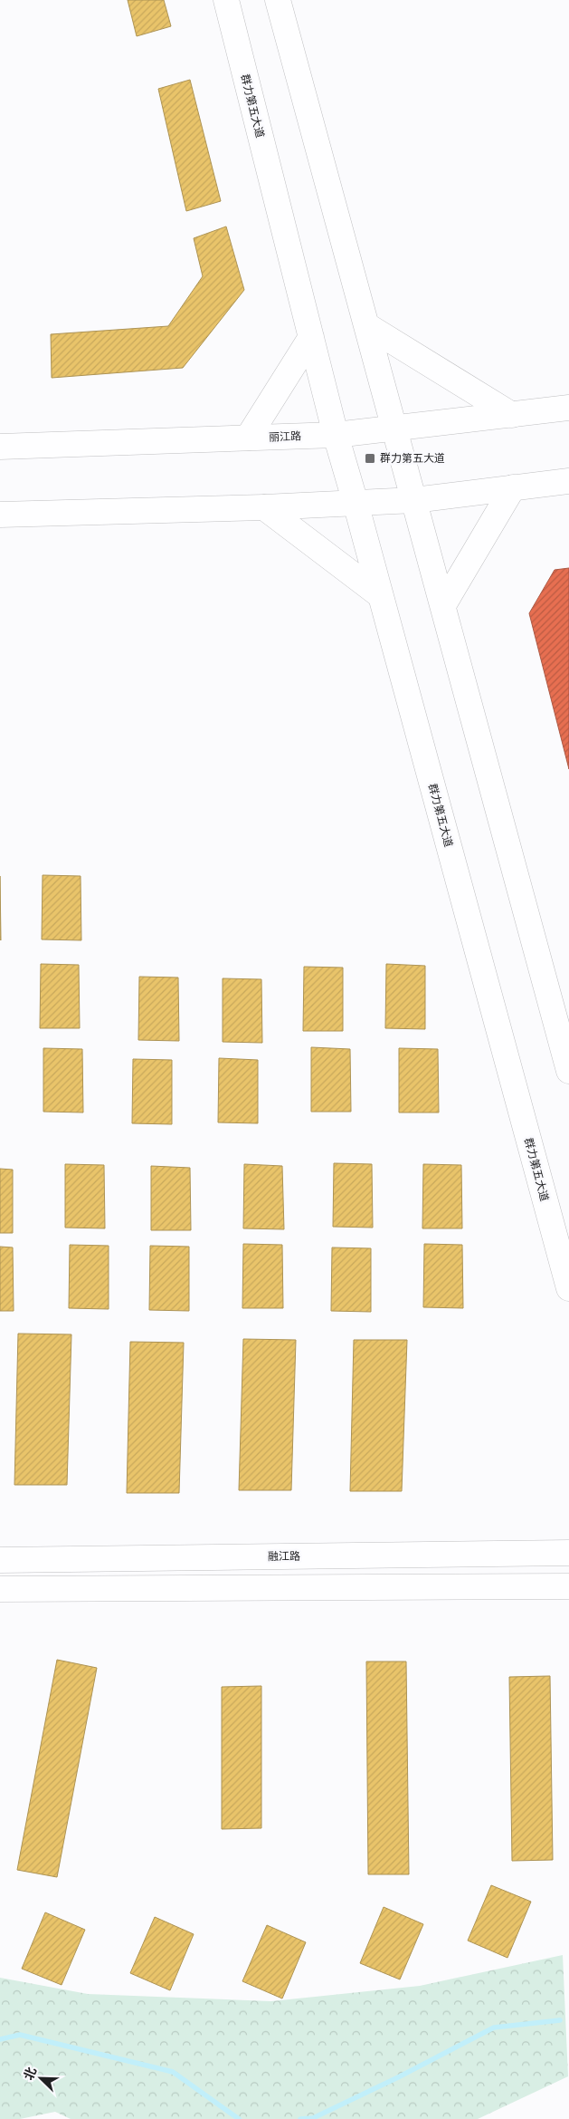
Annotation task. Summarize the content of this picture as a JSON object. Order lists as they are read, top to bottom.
{
  "streets": {
    "main road": ["群力第五大道", "丽江路", "融江路"]
  },
  "crossings": [
    ["群力第五大道", "丽江路"]
  ],
  "places": {
    "transit": ["群力第五大道"]
  },
  "north": "top left"
}
